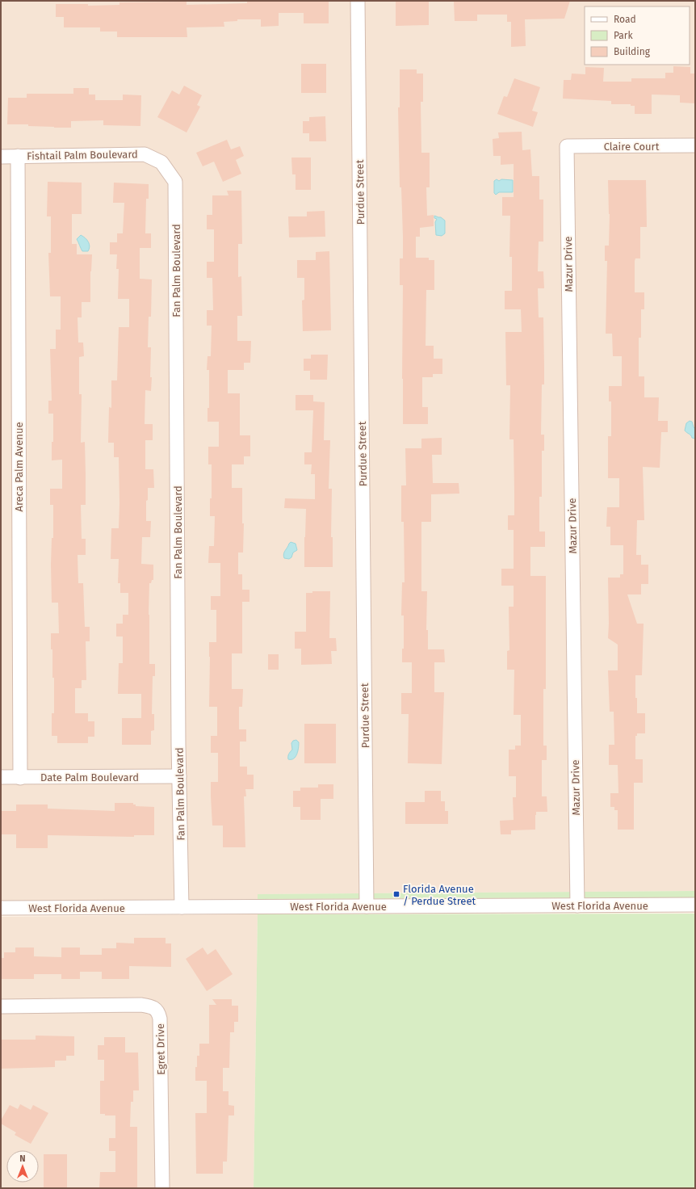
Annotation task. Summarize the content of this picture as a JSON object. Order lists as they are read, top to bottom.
{
  "streets": {
    "street": [
      "Claire Court",
      "Fishtail Palm Boulevard",
      "Purdue Street",
      "Mazur Drive",
      "Fan Palm Boulevard",
      "Areca Palm Avenue",
      "Date Palm Boulevard",
      "West Florida Avenue",
      "Egret Drive"
    ]
  },
  "crossings": [
    ["Claire Court", "Mazur Drive"],
    ["Fishtail Palm Boulevard", "Fan Palm Boulevard"],
    ["Fishtail Palm Boulevard", "Areca Palm Avenue"],
    ["Purdue Street", "West Florida Avenue"],
    ["Mazur Drive", "West Florida Avenue"],
    ["Fan Palm Boulevard", "Date Palm Boulevard"],
    ["Fan Palm Boulevard", "West Florida Avenue"],
    ["Areca Palm Avenue", "Date Palm Boulevard"]
  ],
  "places": {
    "transit": ["Florida Avenue / Perdue Street"]
  },
  "legend": ["Road", "Park", "Building"],
  "north": "top"
}
